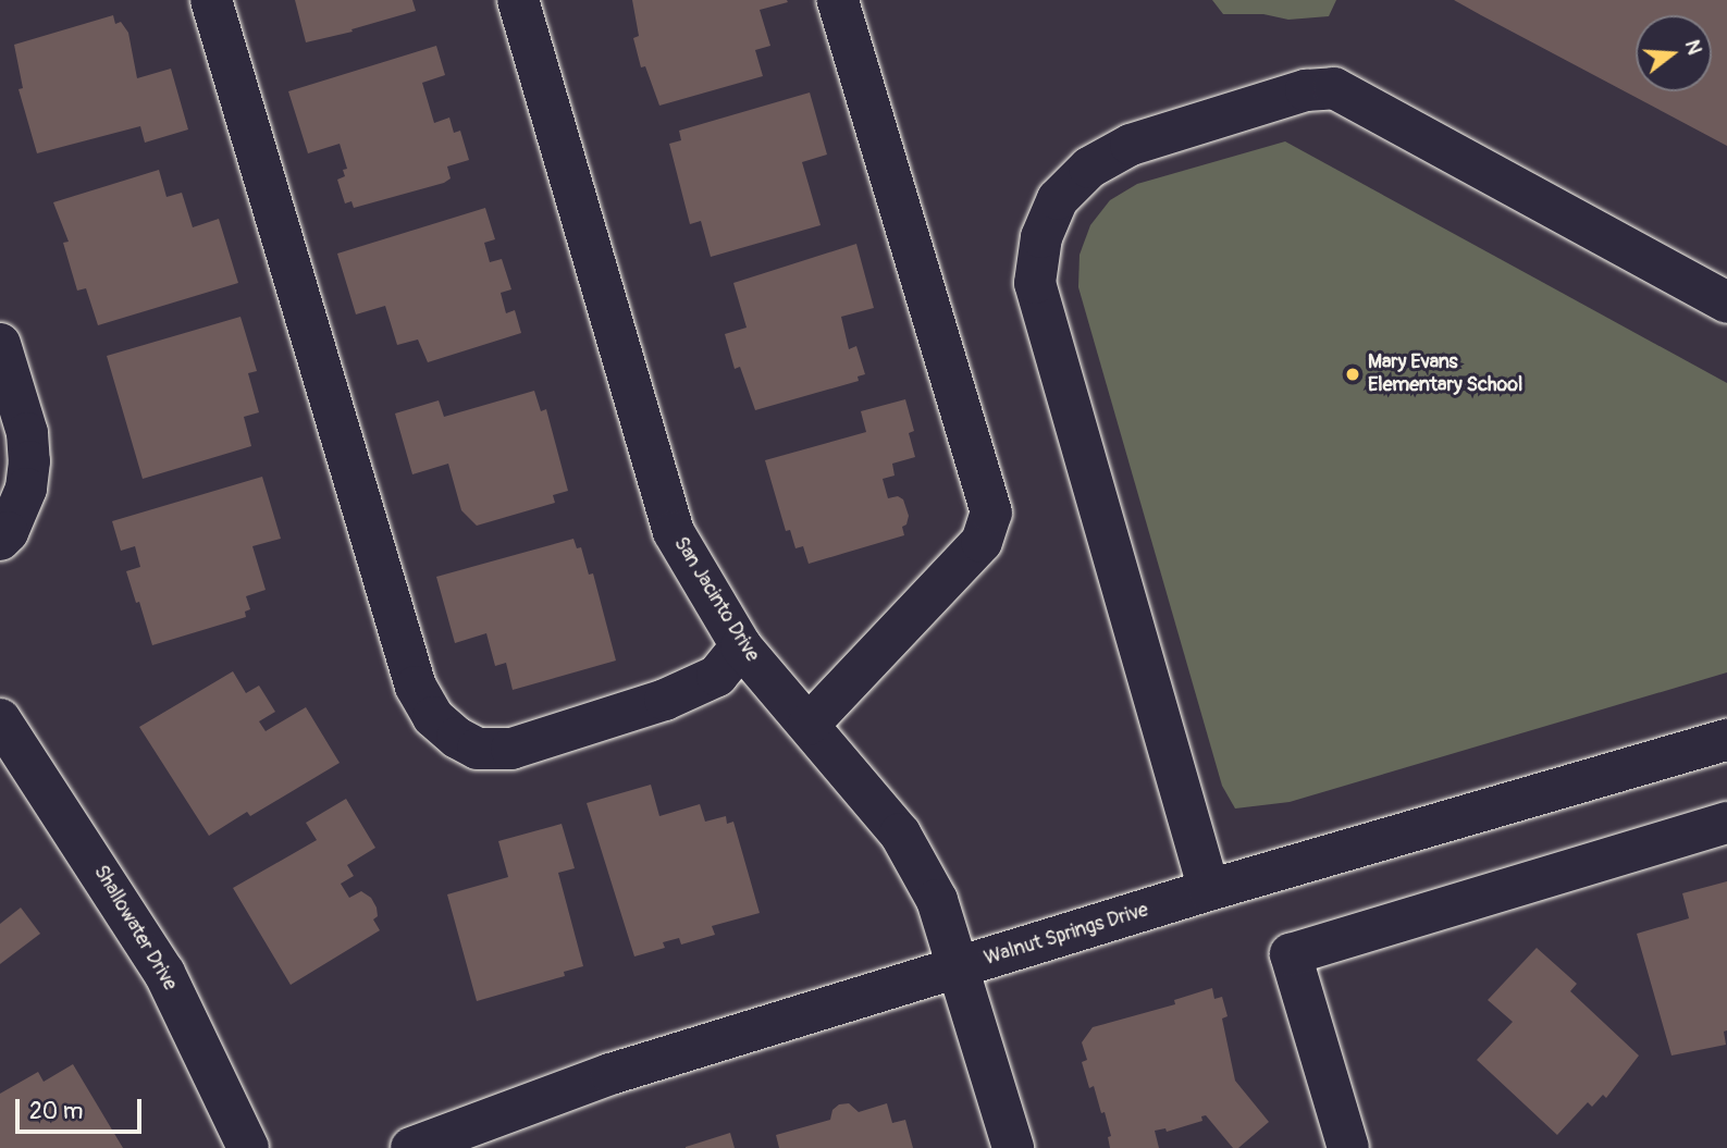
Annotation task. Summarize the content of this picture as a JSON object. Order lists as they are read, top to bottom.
{
  "streets": {
    "street": ["San Jacinto Drive", "Shallowater Drive", "Walnut Springs Drive"]
  },
  "crossings": [
    ["San Jacinto Drive", "Walnut Springs Drive"]
  ],
  "places": ["Mary Evans Elementary School"],
  "scale_bar": "20 m",
  "north": "right"
}
